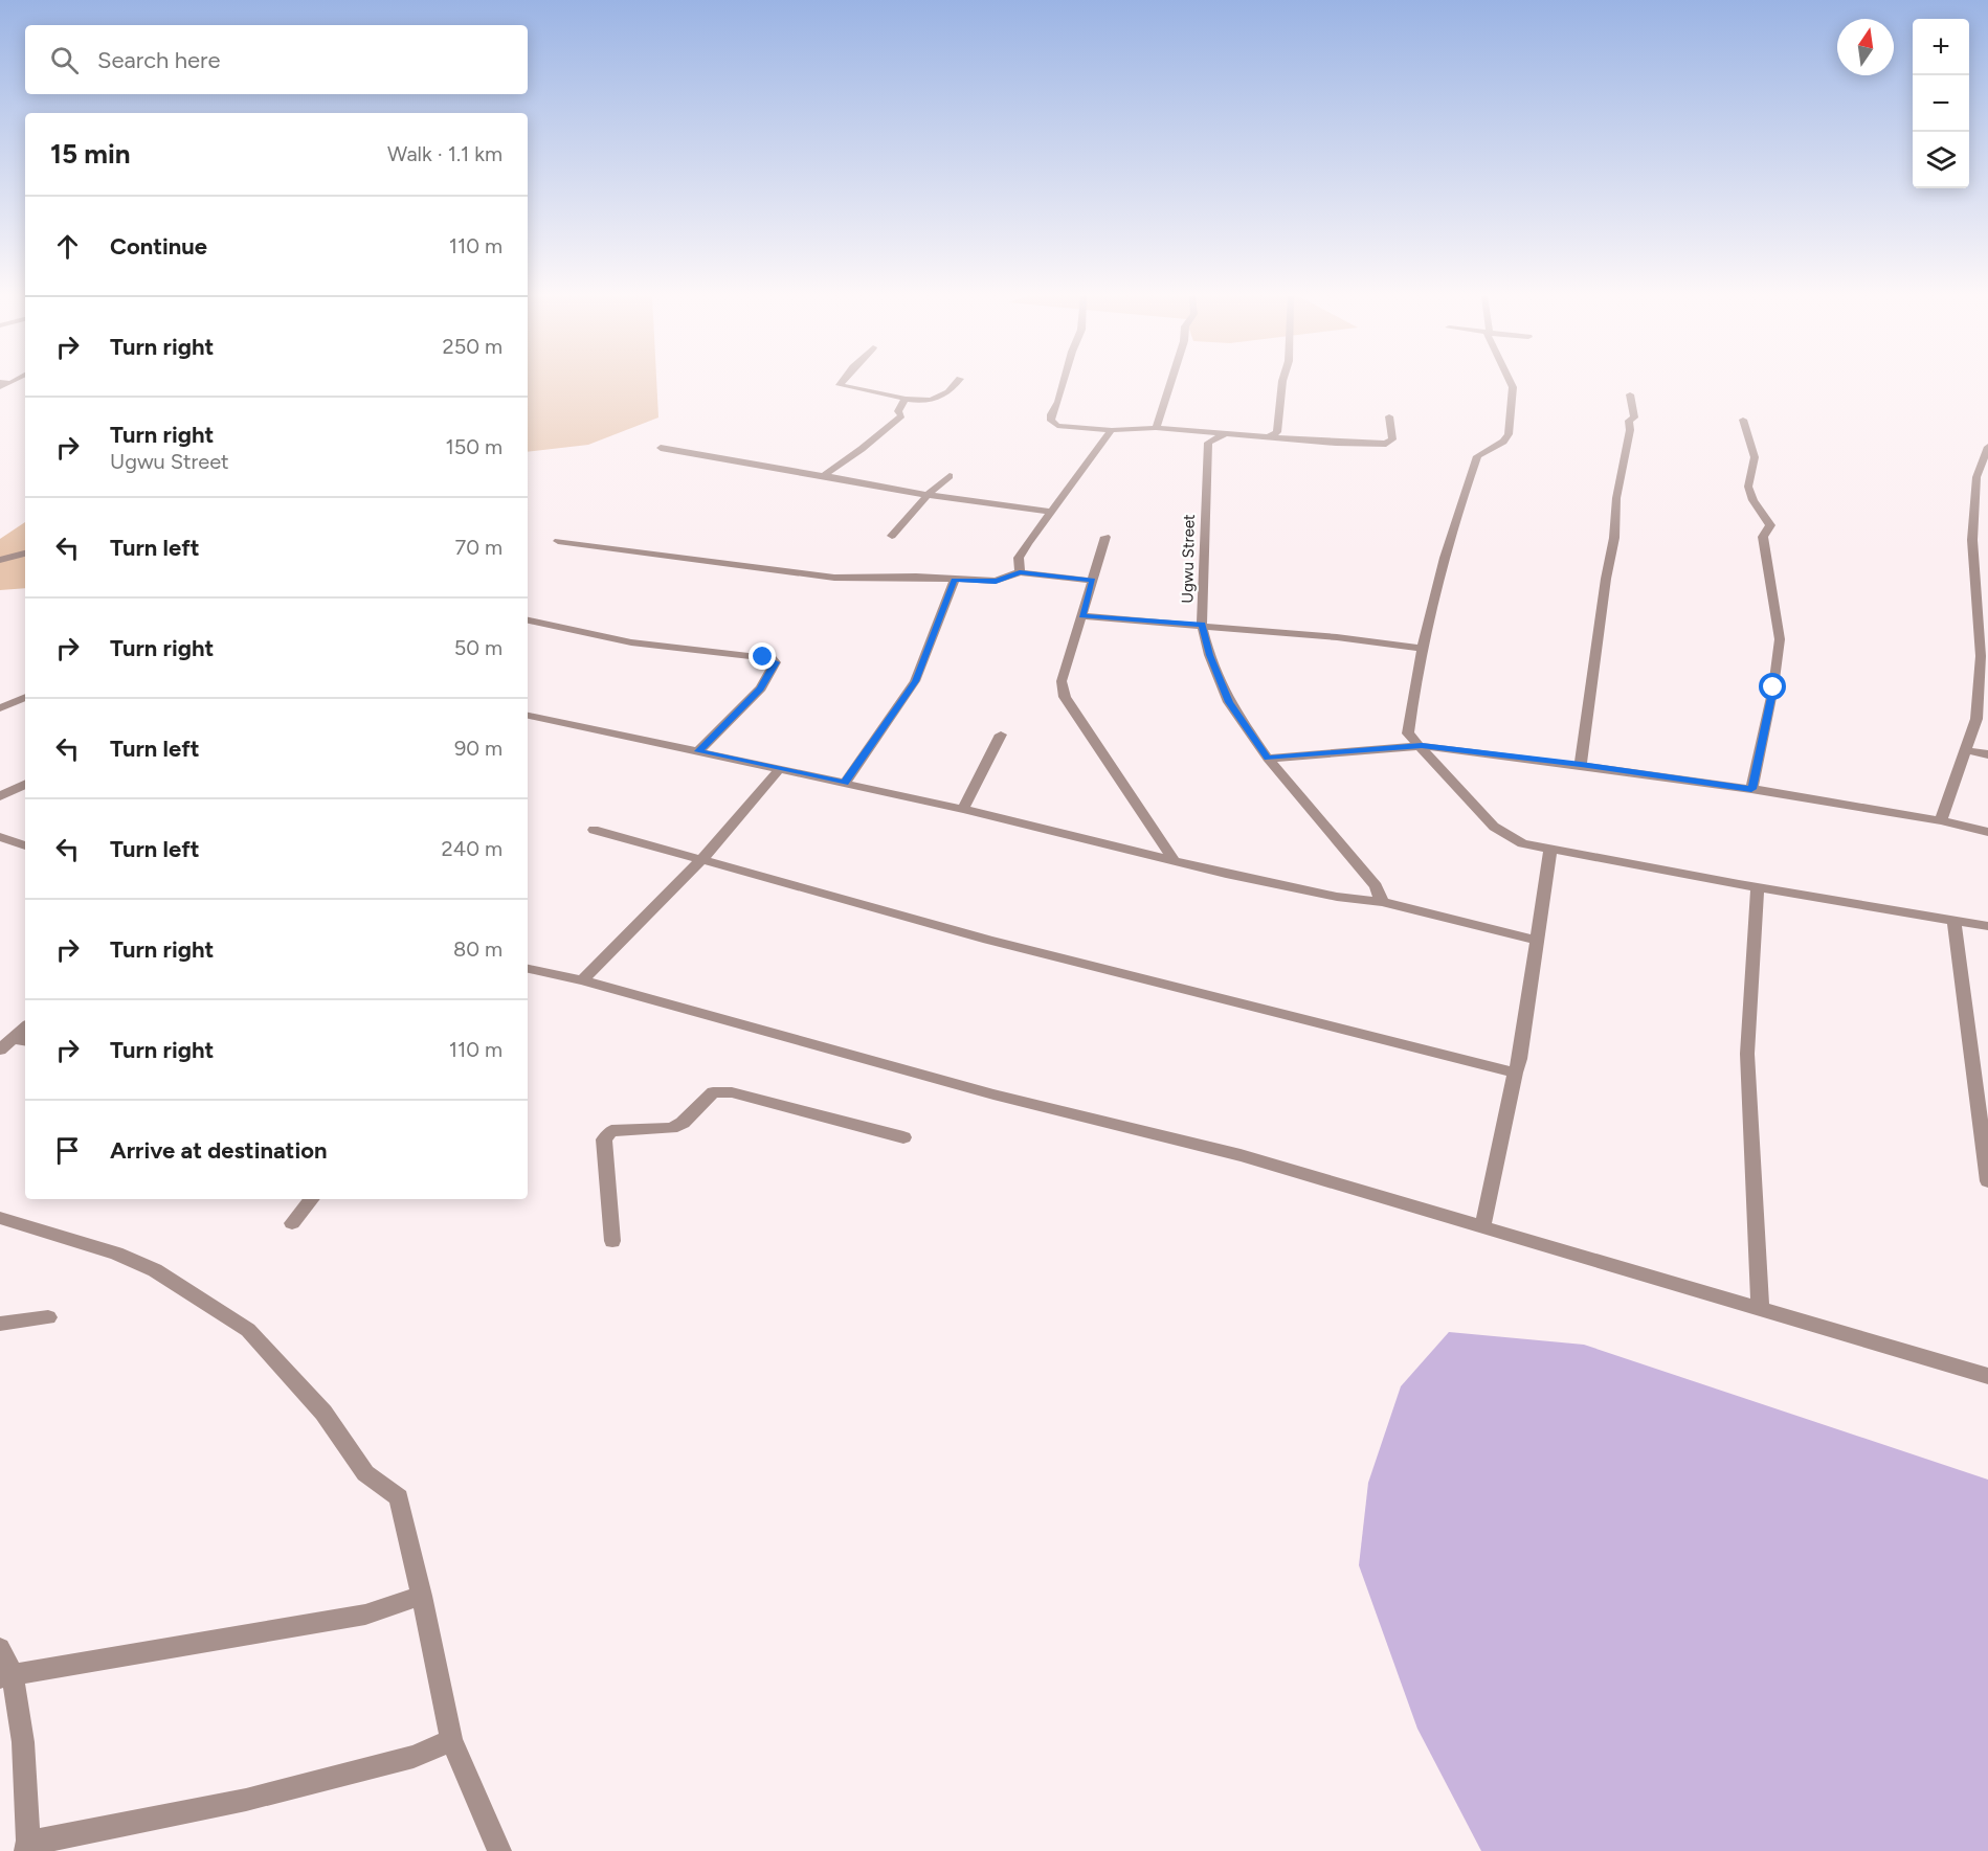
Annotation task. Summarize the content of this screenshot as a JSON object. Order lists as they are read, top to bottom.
{
  "streets": {
    "street": ["Ugwu Street"]
  },
  "north": "top",
  "page": {
    "map_buttons": ["+", "−"],
    "search": "Search here",
    "heading": ["15 min", "Walk · 1.1 km"],
    "list": [
      ["Continue", "110 m"],
      ["Turn right", "250 m"],
      ["Turn right", "Ugwu Street", "150 m"],
      ["Turn left", "70 m"],
      ["Turn right", "50 m"],
      ["Turn left", "90 m"],
      ["Turn left", "240 m"],
      ["Turn right", "80 m"],
      ["Turn right", "110 m"],
      "Arrive at destination"
    ]
  }
}
